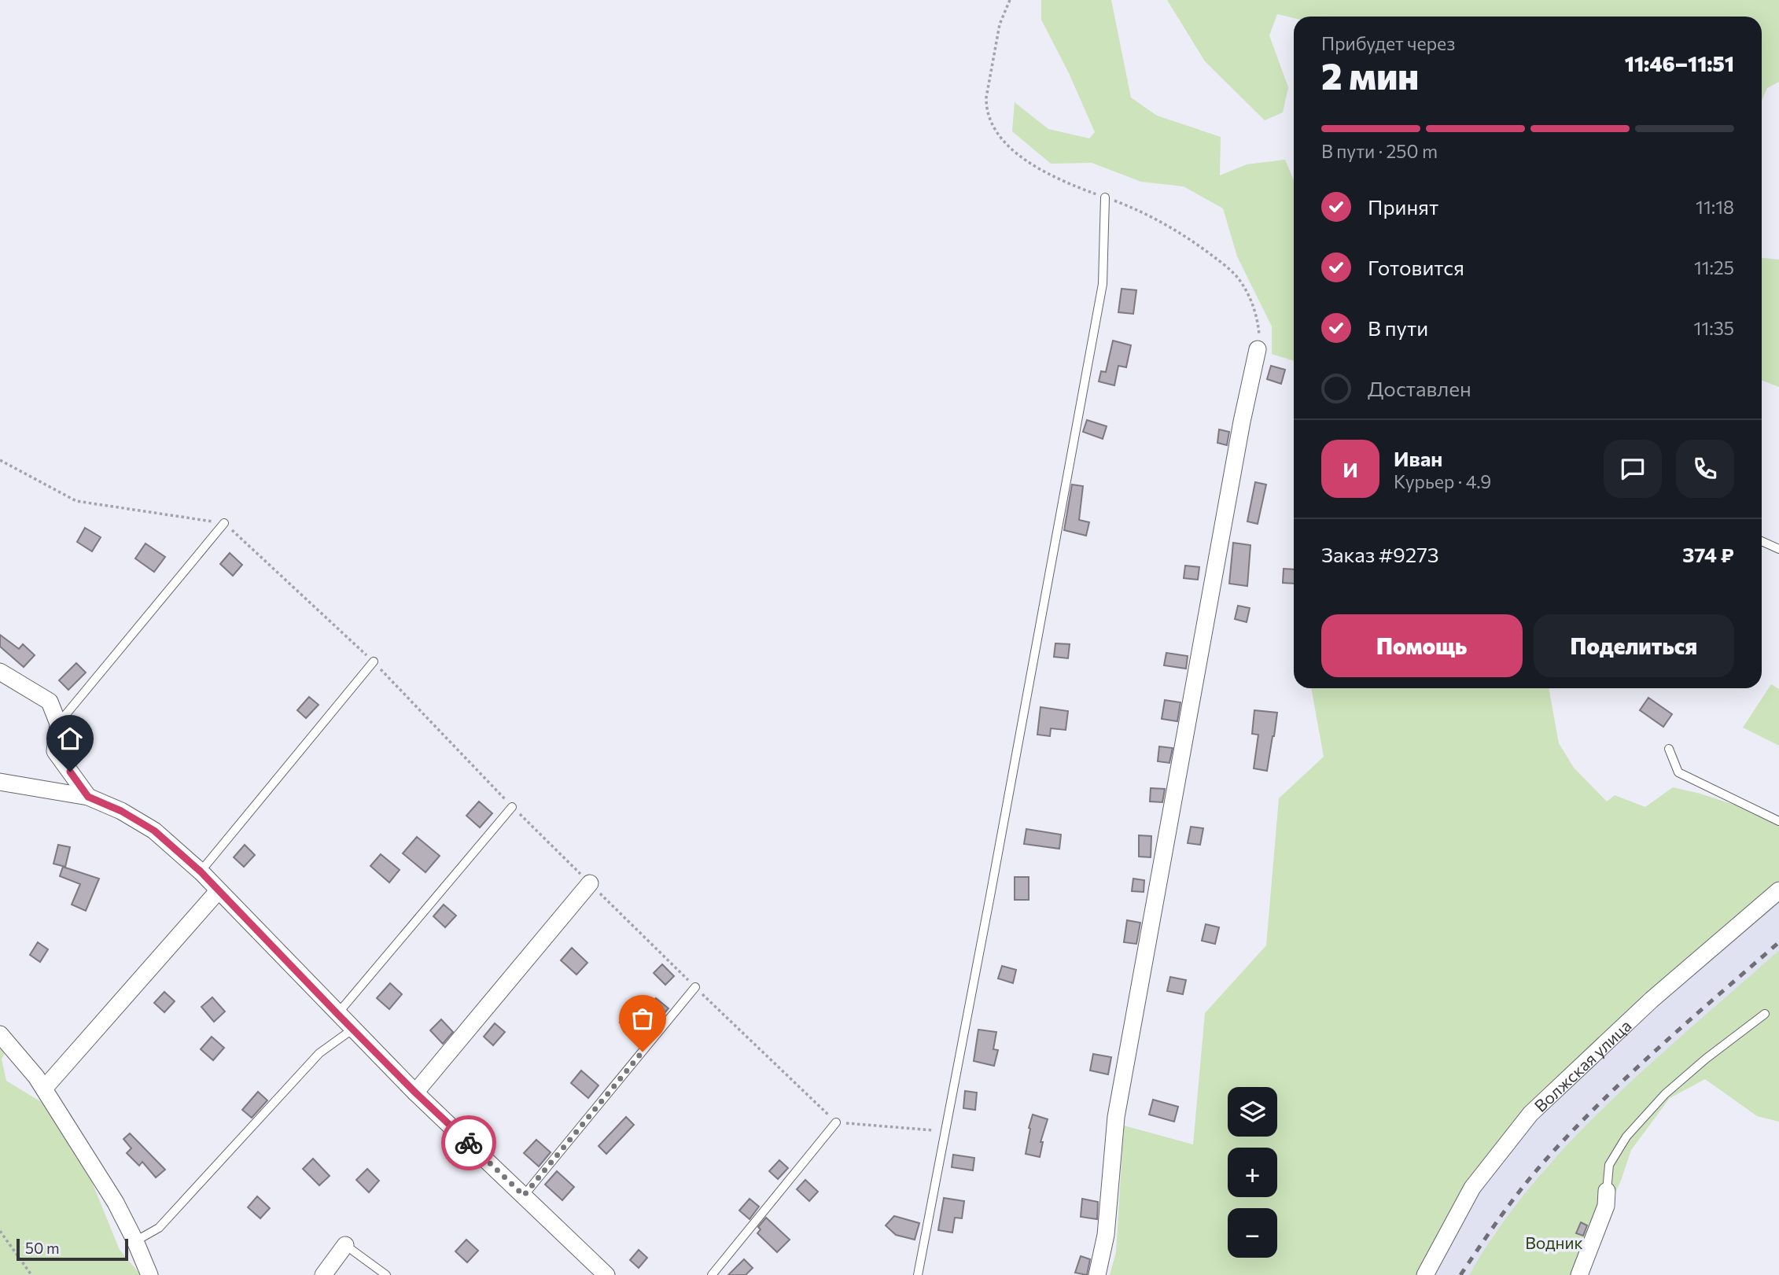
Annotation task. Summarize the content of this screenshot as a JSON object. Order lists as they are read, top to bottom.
{
  "streets": {
    "street": ["Волжская улица"]
  },
  "parks": ["Водник"],
  "scale_bar": "50 m",
  "page": {
    "heading": ["2 мин", "Прибудет через", "11:46–11:51"],
    "panel": [
      "Иван",
      "Курьер · 4.9",
      "Заказ #9273",
      "374 ₽"
    ],
    "bar": "В пути · 250 m",
    "list": [
      ["Принят", "11:18"],
      ["Готовится", "11:25"],
      ["В пути", "11:35"],
      "Доставлен"
    ],
    "round": "И",
    "buttons": ["Помощь", "Поделиться"],
    "map_buttons": ["+", "−"],
    "scale": "50 m"
  }
}
